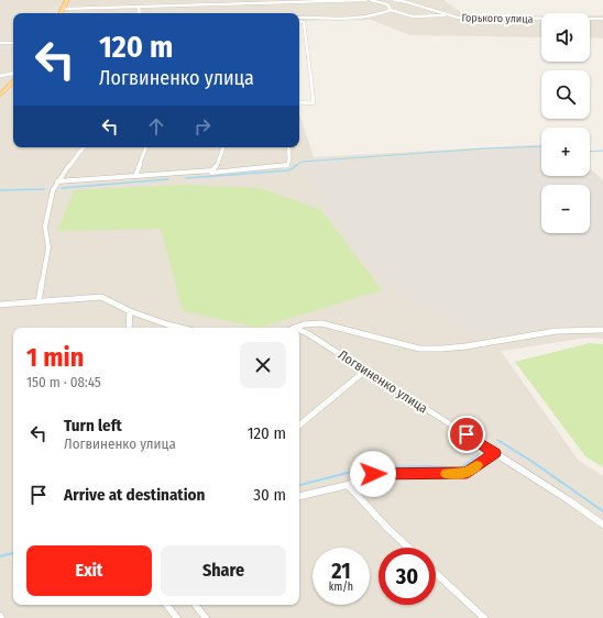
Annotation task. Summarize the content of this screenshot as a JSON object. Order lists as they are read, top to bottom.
{
  "streets": {
    "street": ["Горького улица", "Логвиненко улица"]
  },
  "page": {
    "map_buttons": ["+", "−"],
    "turn": ["120 m", "Логвиненко улица"],
    "heading": ["1 min", "150 m · 08:45"],
    "list": [
      {
        "name": "Turn left",
        "note": "Логвиненко улица",
        "value": "120 m"
      },
      {
        "name": "Arrive at destination",
        "value": "30 m"
      }
    ],
    "buttons": ["Exit", "Share"],
    "speed": "21 km/h",
    "limit": "30"
  }
}
